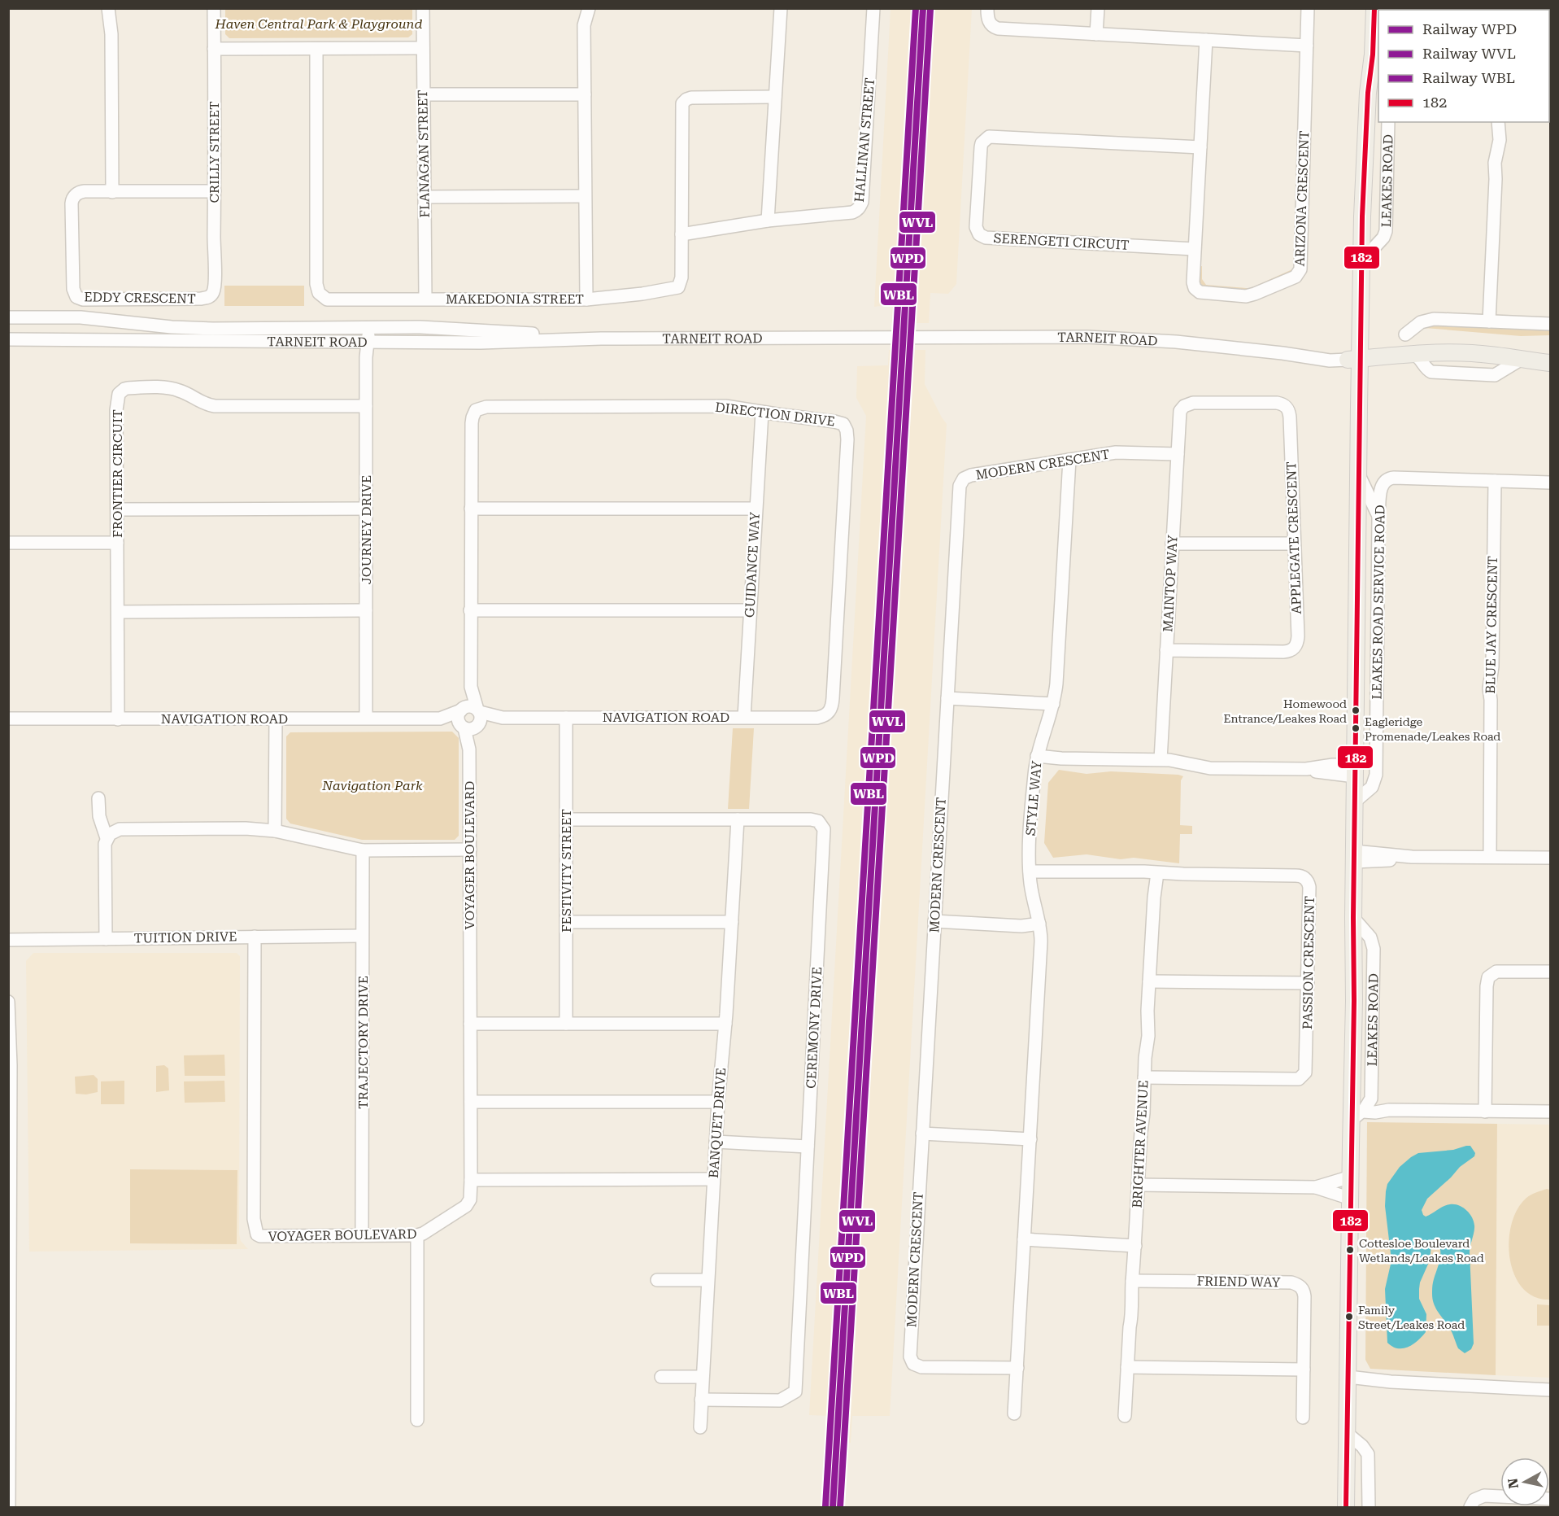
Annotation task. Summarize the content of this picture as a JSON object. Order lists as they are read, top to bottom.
{
  "streets": {
    "main road": ["LEAKES ROAD", "TARNEIT ROAD"],
    "street": [
      "HALLINAN STREET",
      "CRILLY STREET",
      "FLANAGAN STREET",
      "ARIZONA CRESCENT",
      "SERENGETI CIRCUIT",
      "EDDY CRESCENT",
      "MAKEDONIA STREET",
      "DIRECTION DRIVE",
      "MODERN CRESCENT",
      "FRONTIER CIRCUIT",
      "JOURNEY DRIVE",
      "APPLEGATE CRESCENT",
      "GUIDANCE WAY",
      "MAINTOP WAY",
      "LEAKES ROAD SERVICE ROAD",
      "BLUE JAY CRESCENT",
      "NAVIGATION ROAD",
      "STYLE WAY",
      "VOYAGER BOULEVARD",
      "FESTIVITY STREET",
      "TUITION DRIVE",
      "PASSION CRESCENT",
      "CEREMONY DRIVE",
      "TRAJECTORY DRIVE",
      "BANQUET DRIVE",
      "BRIGHTER AVENUE",
      "FRIEND WAY"
    ]
  },
  "crossings": [
    ["HALLINAN STREET", "MAKEDONIA STREET"],
    ["CRILLY STREET", "EDDY CRESCENT"],
    ["FLANAGAN STREET", "MAKEDONIA STREET"],
    ["LEAKES ROAD", "TARNEIT ROAD"],
    ["LEAKES ROAD", "LEAKES ROAD SERVICE ROAD"],
    ["ARIZONA CRESCENT", "SERENGETI CIRCUIT"],
    ["TARNEIT ROAD", "JOURNEY DRIVE"],
    ["DIRECTION DRIVE", "GUIDANCE WAY"],
    ["DIRECTION DRIVE", "NAVIGATION ROAD"],
    ["MODERN CRESCENT", "MAINTOP WAY"],
    ["MODERN CRESCENT", "STYLE WAY"],
    ["FRONTIER CIRCUIT", "JOURNEY DRIVE"],
    ["FRONTIER CIRCUIT", "NAVIGATION ROAD"],
    ["JOURNEY DRIVE", "NAVIGATION ROAD"],
    ["APPLEGATE CRESCENT", "MAINTOP WAY"],
    ["GUIDANCE WAY", "NAVIGATION ROAD"],
    ["LEAKES ROAD SERVICE ROAD", "BLUE JAY CRESCENT"],
    ["NAVIGATION ROAD", "VOYAGER BOULEVARD"],
    ["NAVIGATION ROAD", "FESTIVITY STREET"],
    ["STYLE WAY", "PASSION CRESCENT"],
    ["VOYAGER BOULEVARD", "TUITION DRIVE"],
    ["VOYAGER BOULEVARD", "TRAJECTORY DRIVE"],
    ["FESTIVITY STREET", "CEREMONY DRIVE"],
    ["TUITION DRIVE", "TRAJECTORY DRIVE"],
    ["PASSION CRESCENT", "BRIGHTER AVENUE"],
    ["CEREMONY DRIVE", "BANQUET DRIVE"],
    ["BRIGHTER AVENUE", "FRIEND WAY"]
  ],
  "parks": ["Haven Central Park & Playground", "Navigation Park"],
  "places": [
    "Homewood Entrance/Leakes Road",
    "Eagleridge Promenade/Leakes Road",
    "Cottesloe Boulevard Wetlands/Leakes Road",
    "Family Street/Leakes Road"
  ],
  "lines": [
    "rail line WPD",
    "rail line WBL",
    "transit line 182",
    "rail line WVL"
  ],
  "legend": [
    "Railway WPD",
    "Railway WVL",
    "Railway WBL",
    "182"
  ],
  "north": "left"
}
